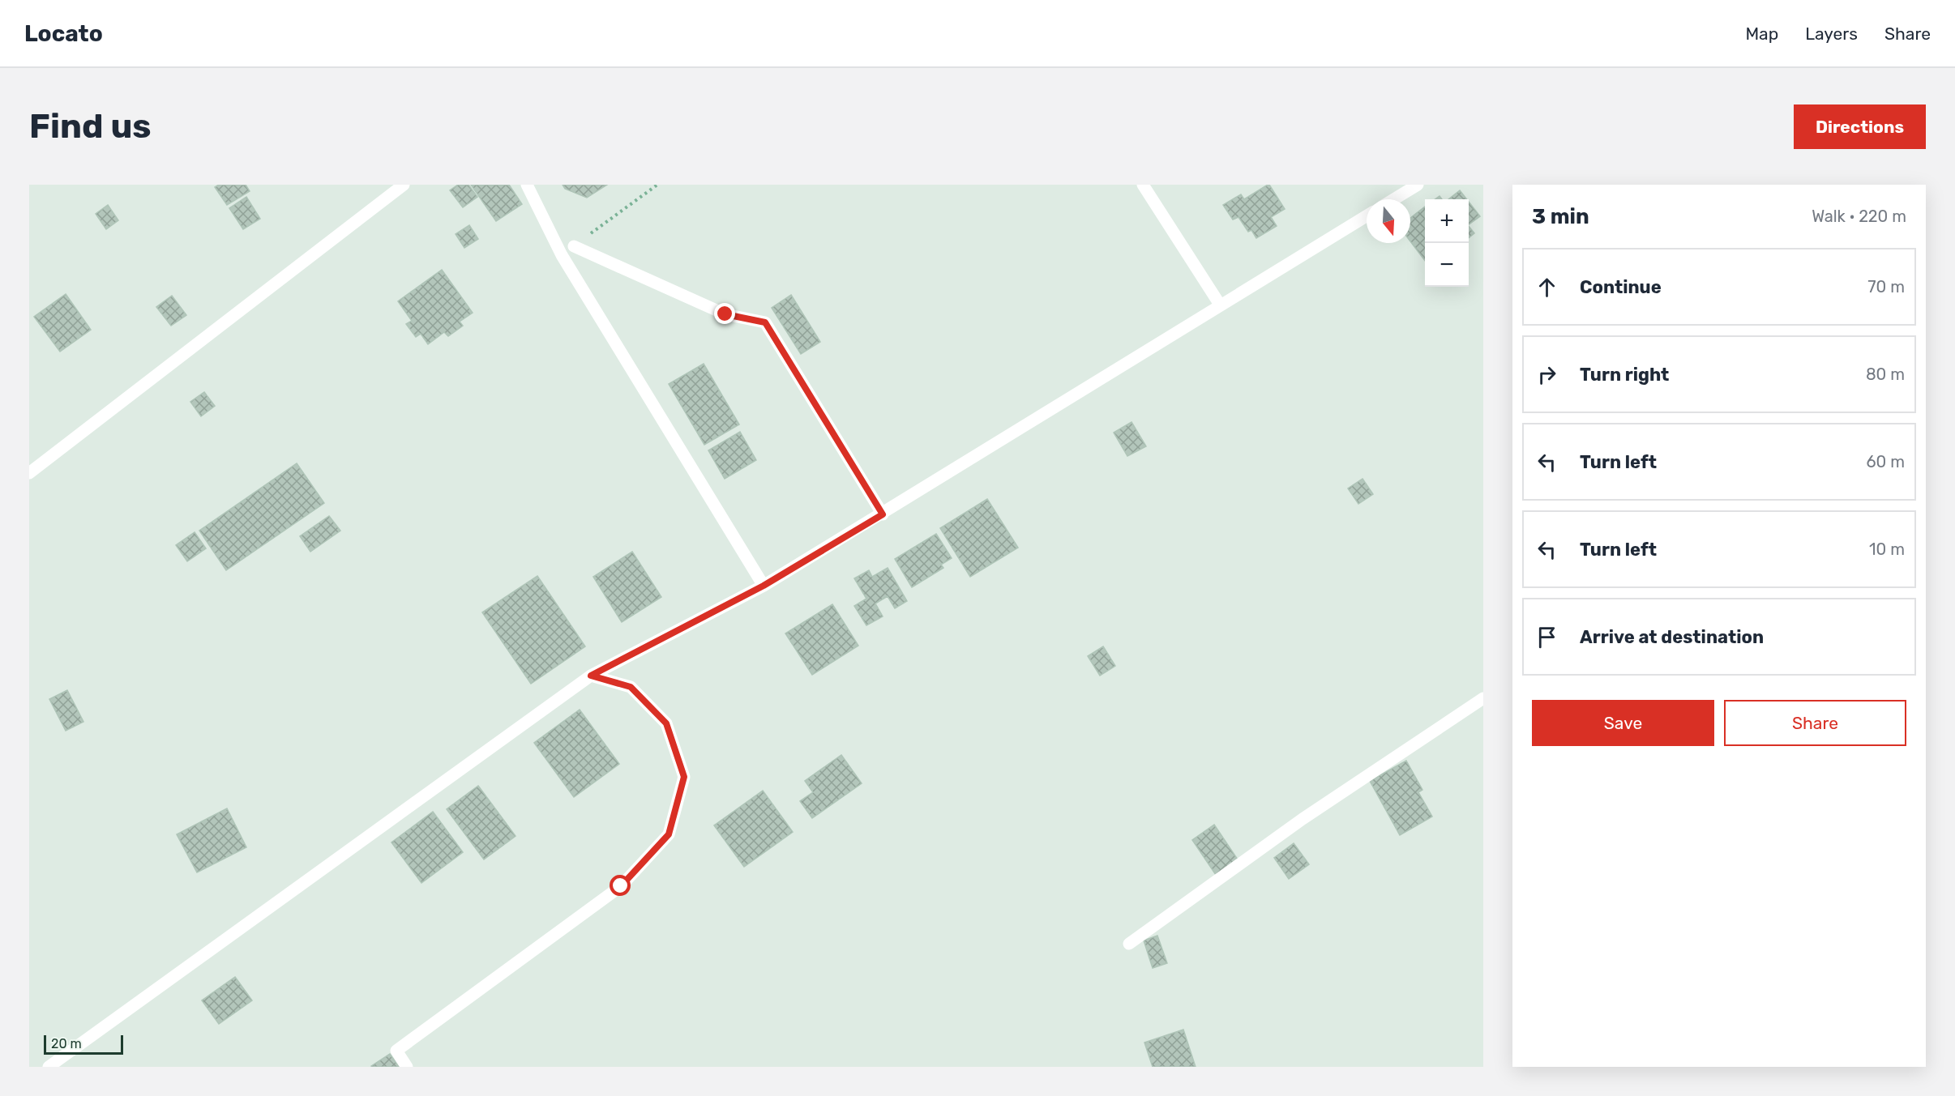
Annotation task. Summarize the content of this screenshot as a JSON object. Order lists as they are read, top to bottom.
{
  "scale_bar": "20 m",
  "north": "bottom",
  "page": {
    "header": "Locato",
    "nav": ["Map", "Layers", "Share"],
    "buttons": [
      "Directions",
      ["Save", "Share"]
    ],
    "title": "Find us",
    "heading": ["3 min", "Walk · 220 m"],
    "map_buttons": ["+", "−"],
    "list": [
      ["Continue", "70 m"],
      ["Turn right", "80 m"],
      ["Turn left", "60 m"],
      ["Turn left", "10 m"],
      "Arrive at destination"
    ],
    "scale": "20 m"
  }
}
